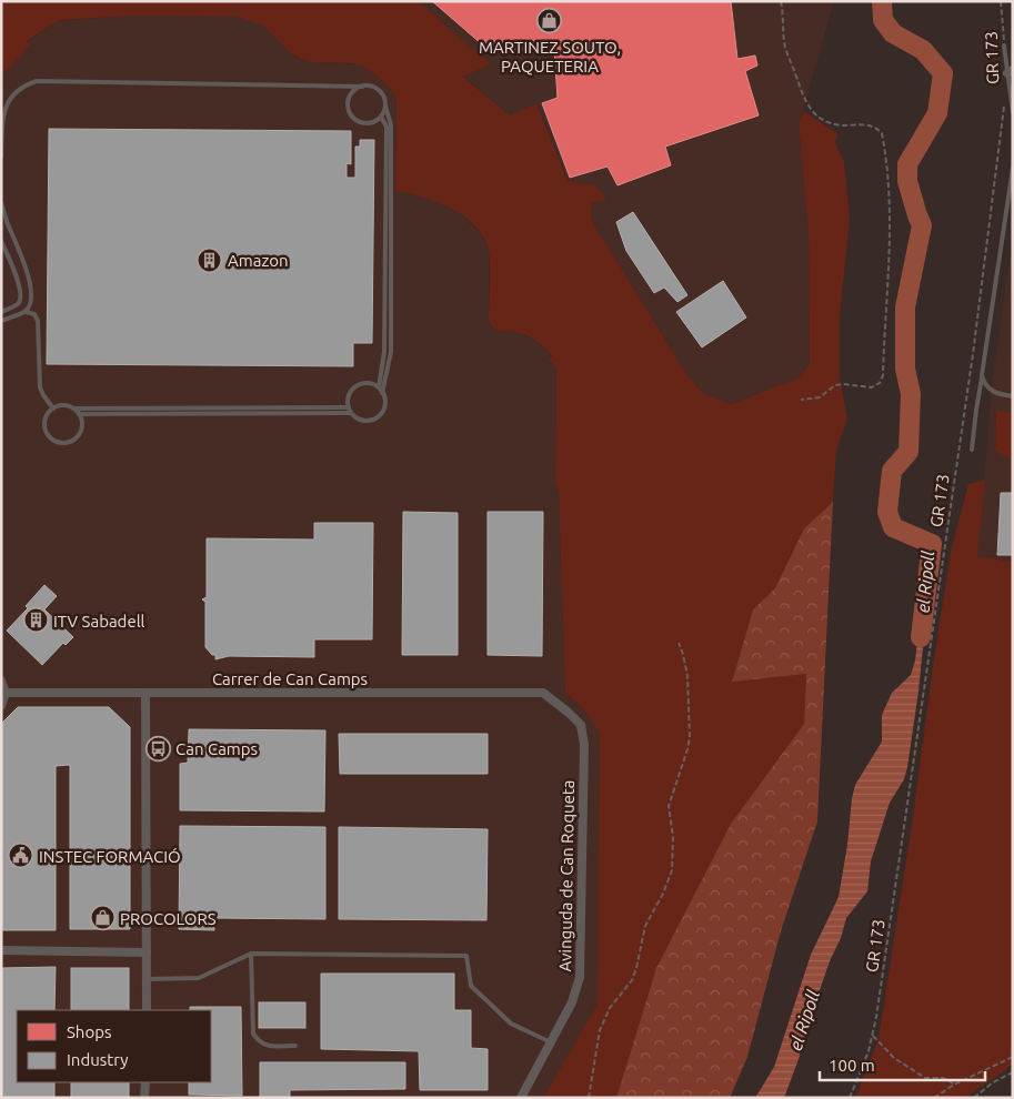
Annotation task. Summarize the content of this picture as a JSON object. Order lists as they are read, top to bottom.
{
  "streets": {
    "street": ["Carrer de Can Camps", "Avinguda de Can Roqueta"],
    "lane": ["GR 173"]
  },
  "crossings": [
    ["Carrer de Can Camps", "Avinguda de Can Roqueta"]
  ],
  "water": ["el Ripoll"],
  "places": {
    "shop": ["MARTINEZ SOUTO, PAQUETERIA", "PROCOLORS"],
    "building": ["Amazon", "ITV Sabadell"],
    "bus stop": ["Can Camps"],
    "public building": ["INSTEC FORMACIÓ"]
  },
  "legend": ["Shops", "Industry"],
  "scale_bar": "100 m"
}
